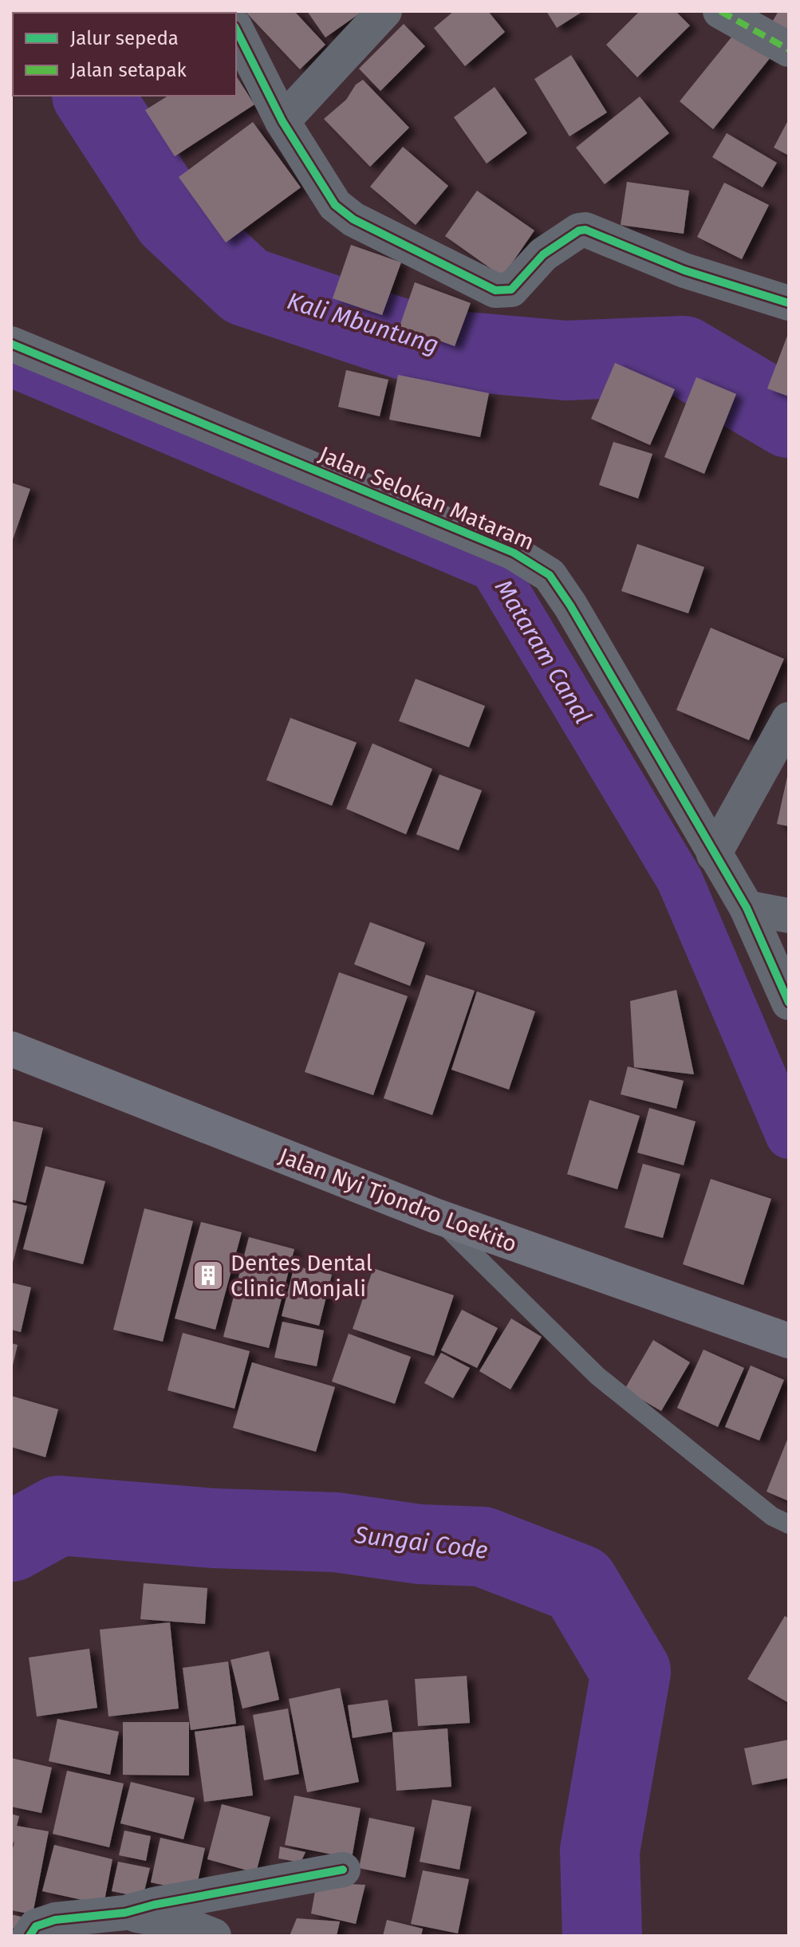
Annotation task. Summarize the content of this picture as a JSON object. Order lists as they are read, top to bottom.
{
  "streets": {
    "main road": ["Jalan Nyi Tjondro Loekito"],
    "street": ["Jalan Selokan Mataram"]
  },
  "water": ["Kali Mbuntung", "Mataram Canal", "Sungai Code"],
  "places": {
    "building": ["Dentes Dental Clinic Monjali"]
  },
  "legend": ["Jalur sepeda", "Jalan setapak"]
}
